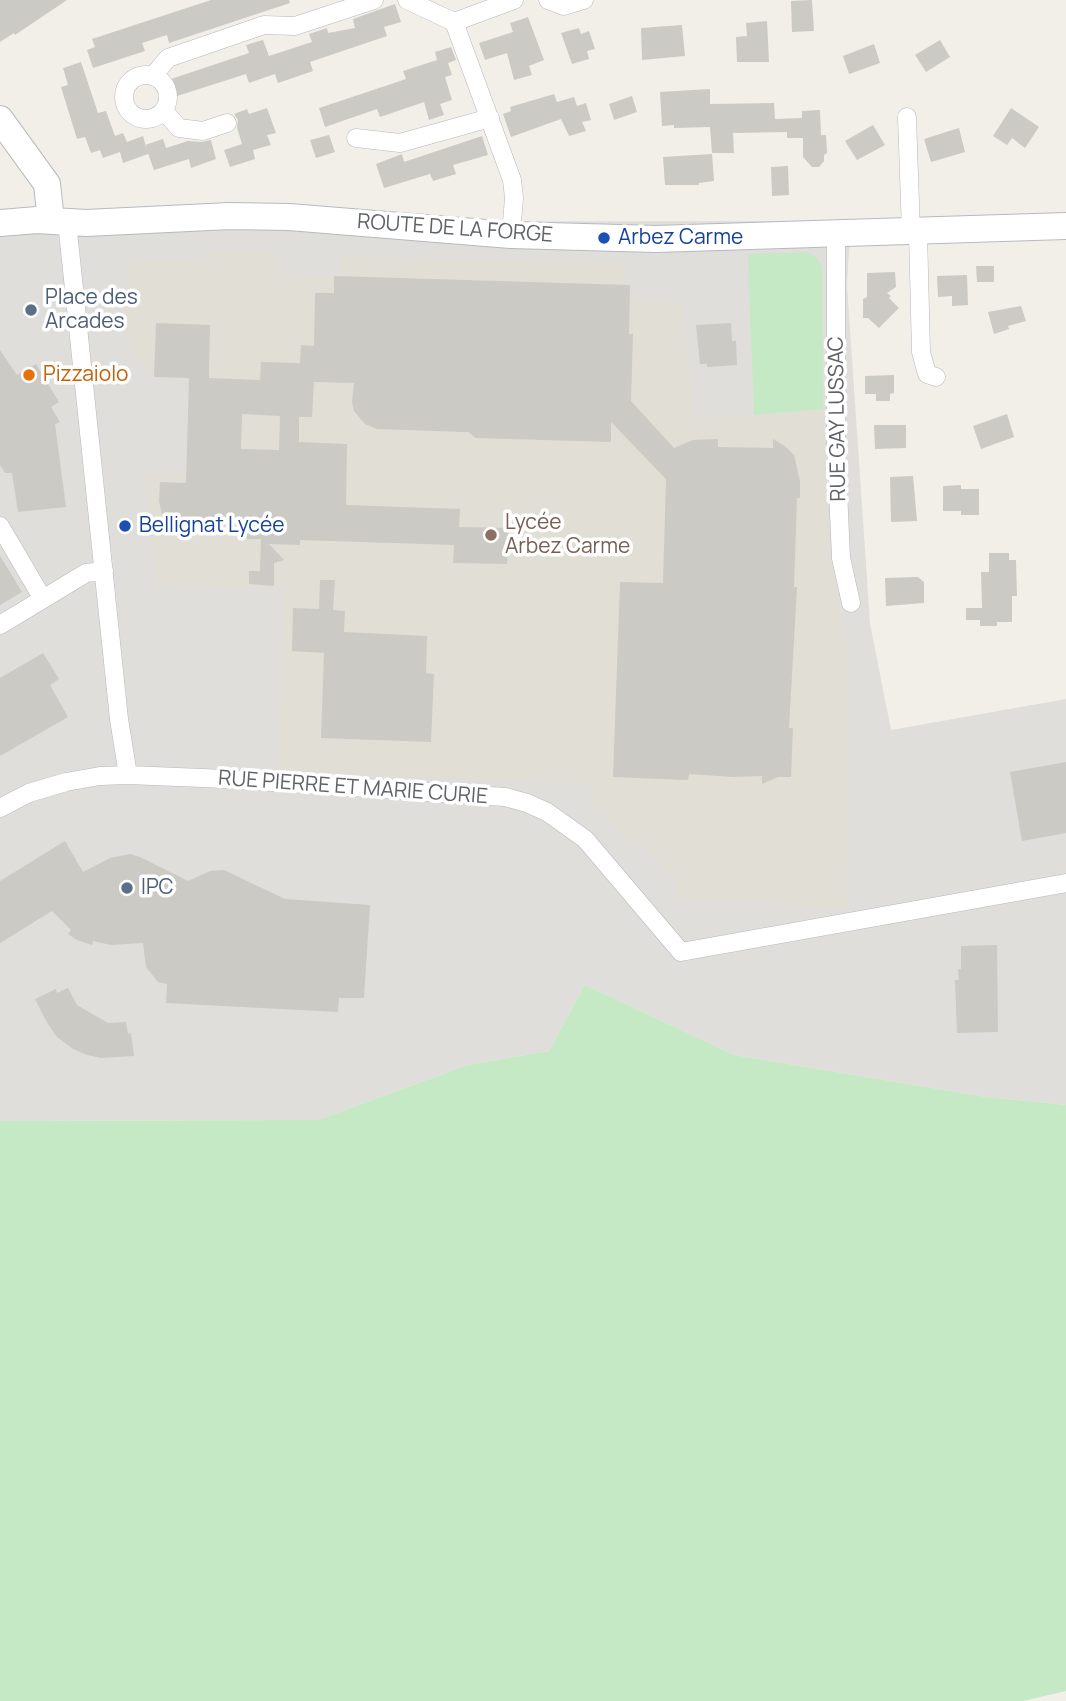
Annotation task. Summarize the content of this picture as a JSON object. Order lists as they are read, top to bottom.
{
  "streets": {
    "main road": ["ROUTE DE LA FORGE"],
    "street": ["RUE GAY LUSSAC", "RUE PIERRE ET MARIE CURIE"]
  },
  "crossings": [
    ["ROUTE DE LA FORGE", "RUE GAY LUSSAC"]
  ],
  "places": [
    "Arbez Carme",
    "Place des Arcades",
    "Pizzaiolo",
    "Bellignat Lycée",
    "Lycée Arbez Carme",
    "IPC"
  ]
}
